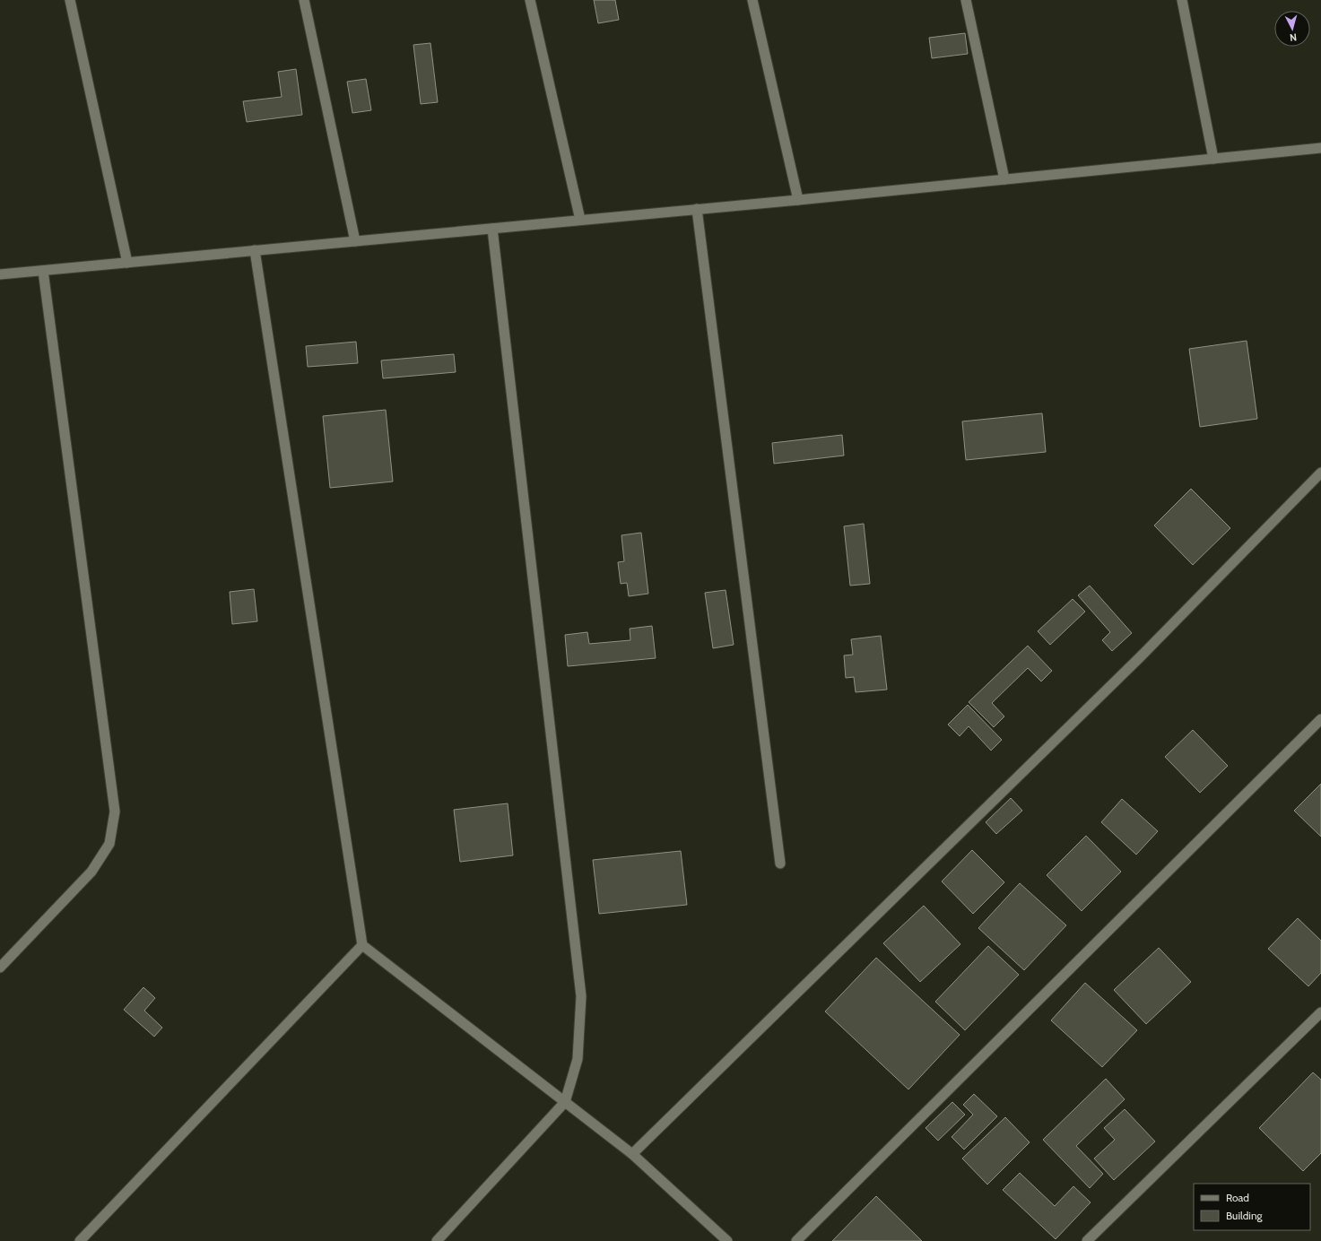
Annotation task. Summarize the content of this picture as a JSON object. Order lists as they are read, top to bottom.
{
  "legend": ["Road", "Building"],
  "north": "bottom"
}
